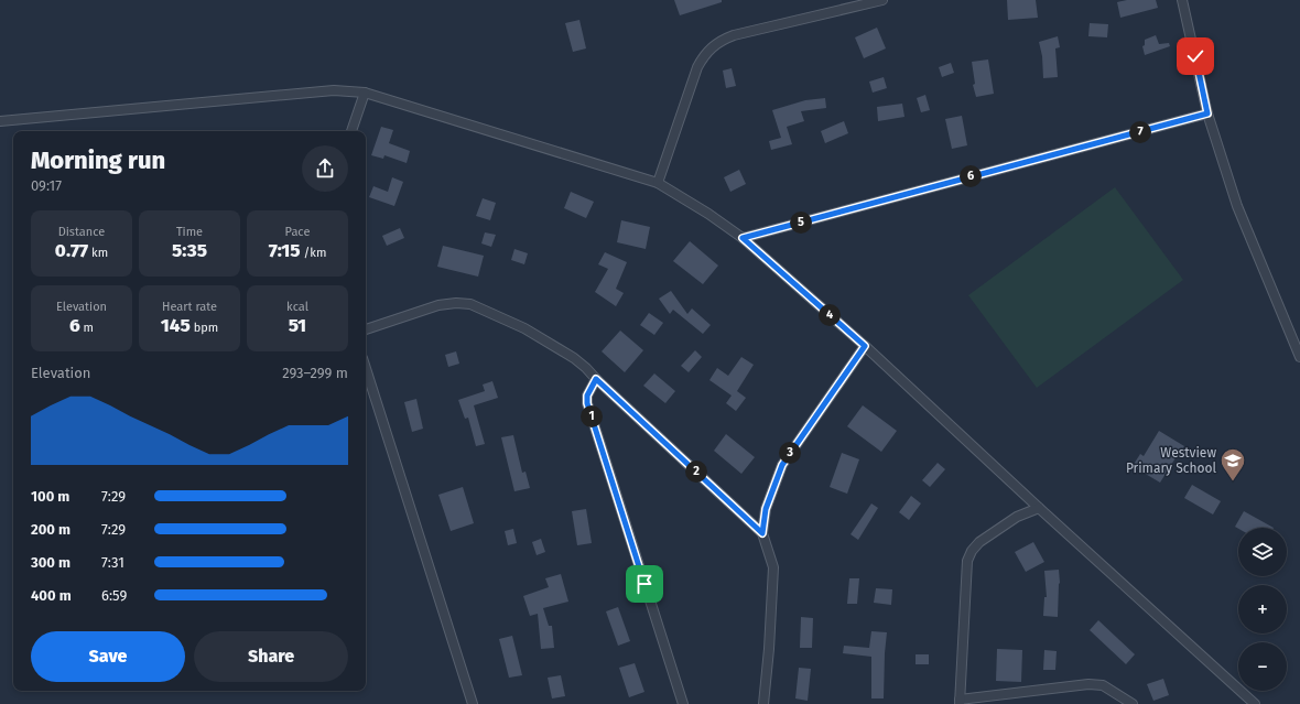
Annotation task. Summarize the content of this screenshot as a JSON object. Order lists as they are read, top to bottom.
{
  "places": {
    "school or university": ["Westview Primary School"]
  },
  "page": {
    "pins": [
      "7",
      "6",
      "5",
      "4",
      "1",
      "3",
      "2"
    ],
    "heading": ["Morning run", "09:17"],
    "stats": [
      ["Distance", "0.77 km"],
      ["Time", "5:35"],
      ["Pace", "7:15 /km"],
      ["Elevation", "6 m"],
      ["Heart rate", "145 bpm"],
      ["kcal", "51"]
    ],
    "chart": ["Elevation", "293–299 m"],
    "list": [
      {
        "name": "100 m",
        "note": "7:29"
      },
      {
        "name": "200 m",
        "note": "7:29"
      },
      {
        "name": "300 m",
        "note": "7:31"
      },
      {
        "name": "400 m",
        "note": "6:59"
      }
    ],
    "map_buttons": ["+", "−"],
    "buttons": ["Save", "Share"]
  }
}
